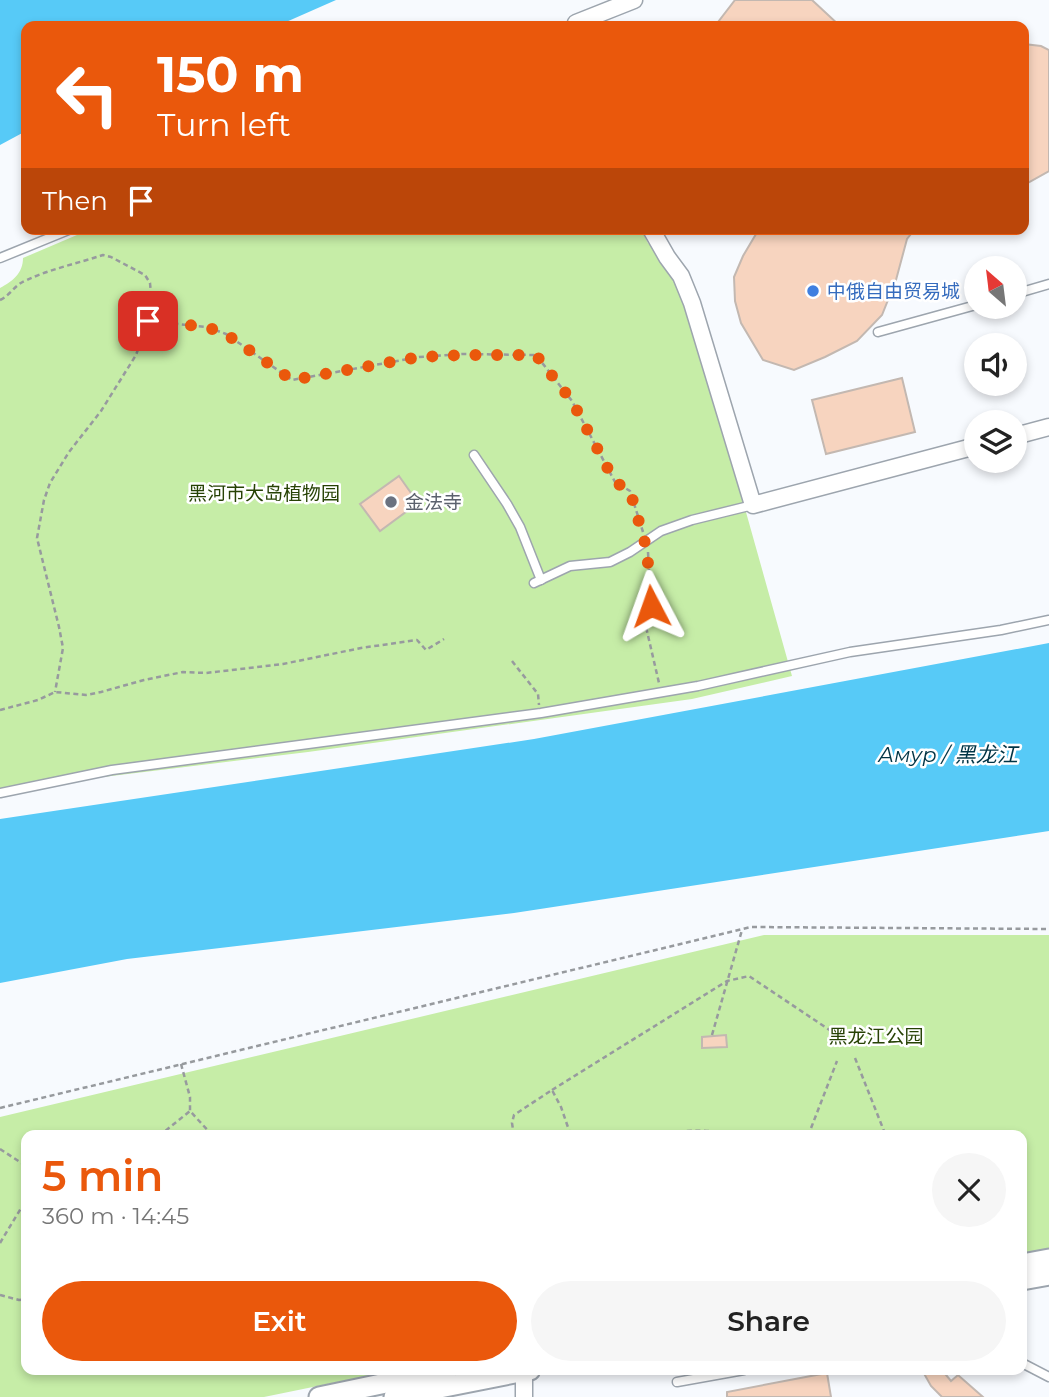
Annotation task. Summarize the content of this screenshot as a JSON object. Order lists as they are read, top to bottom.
{
  "water": ["Амур / 黑龙江"],
  "parks": ["黑河市大岛植物园", "黑龙江公园"],
  "places": ["中俄自由贸易城", "金法寺"],
  "north": "top left",
  "page": {
    "turn": ["150 m", "Turn left"],
    "then": "Then",
    "heading": ["5 min", "360 m · 14:45"],
    "buttons": ["Exit", "Share"]
  }
}
